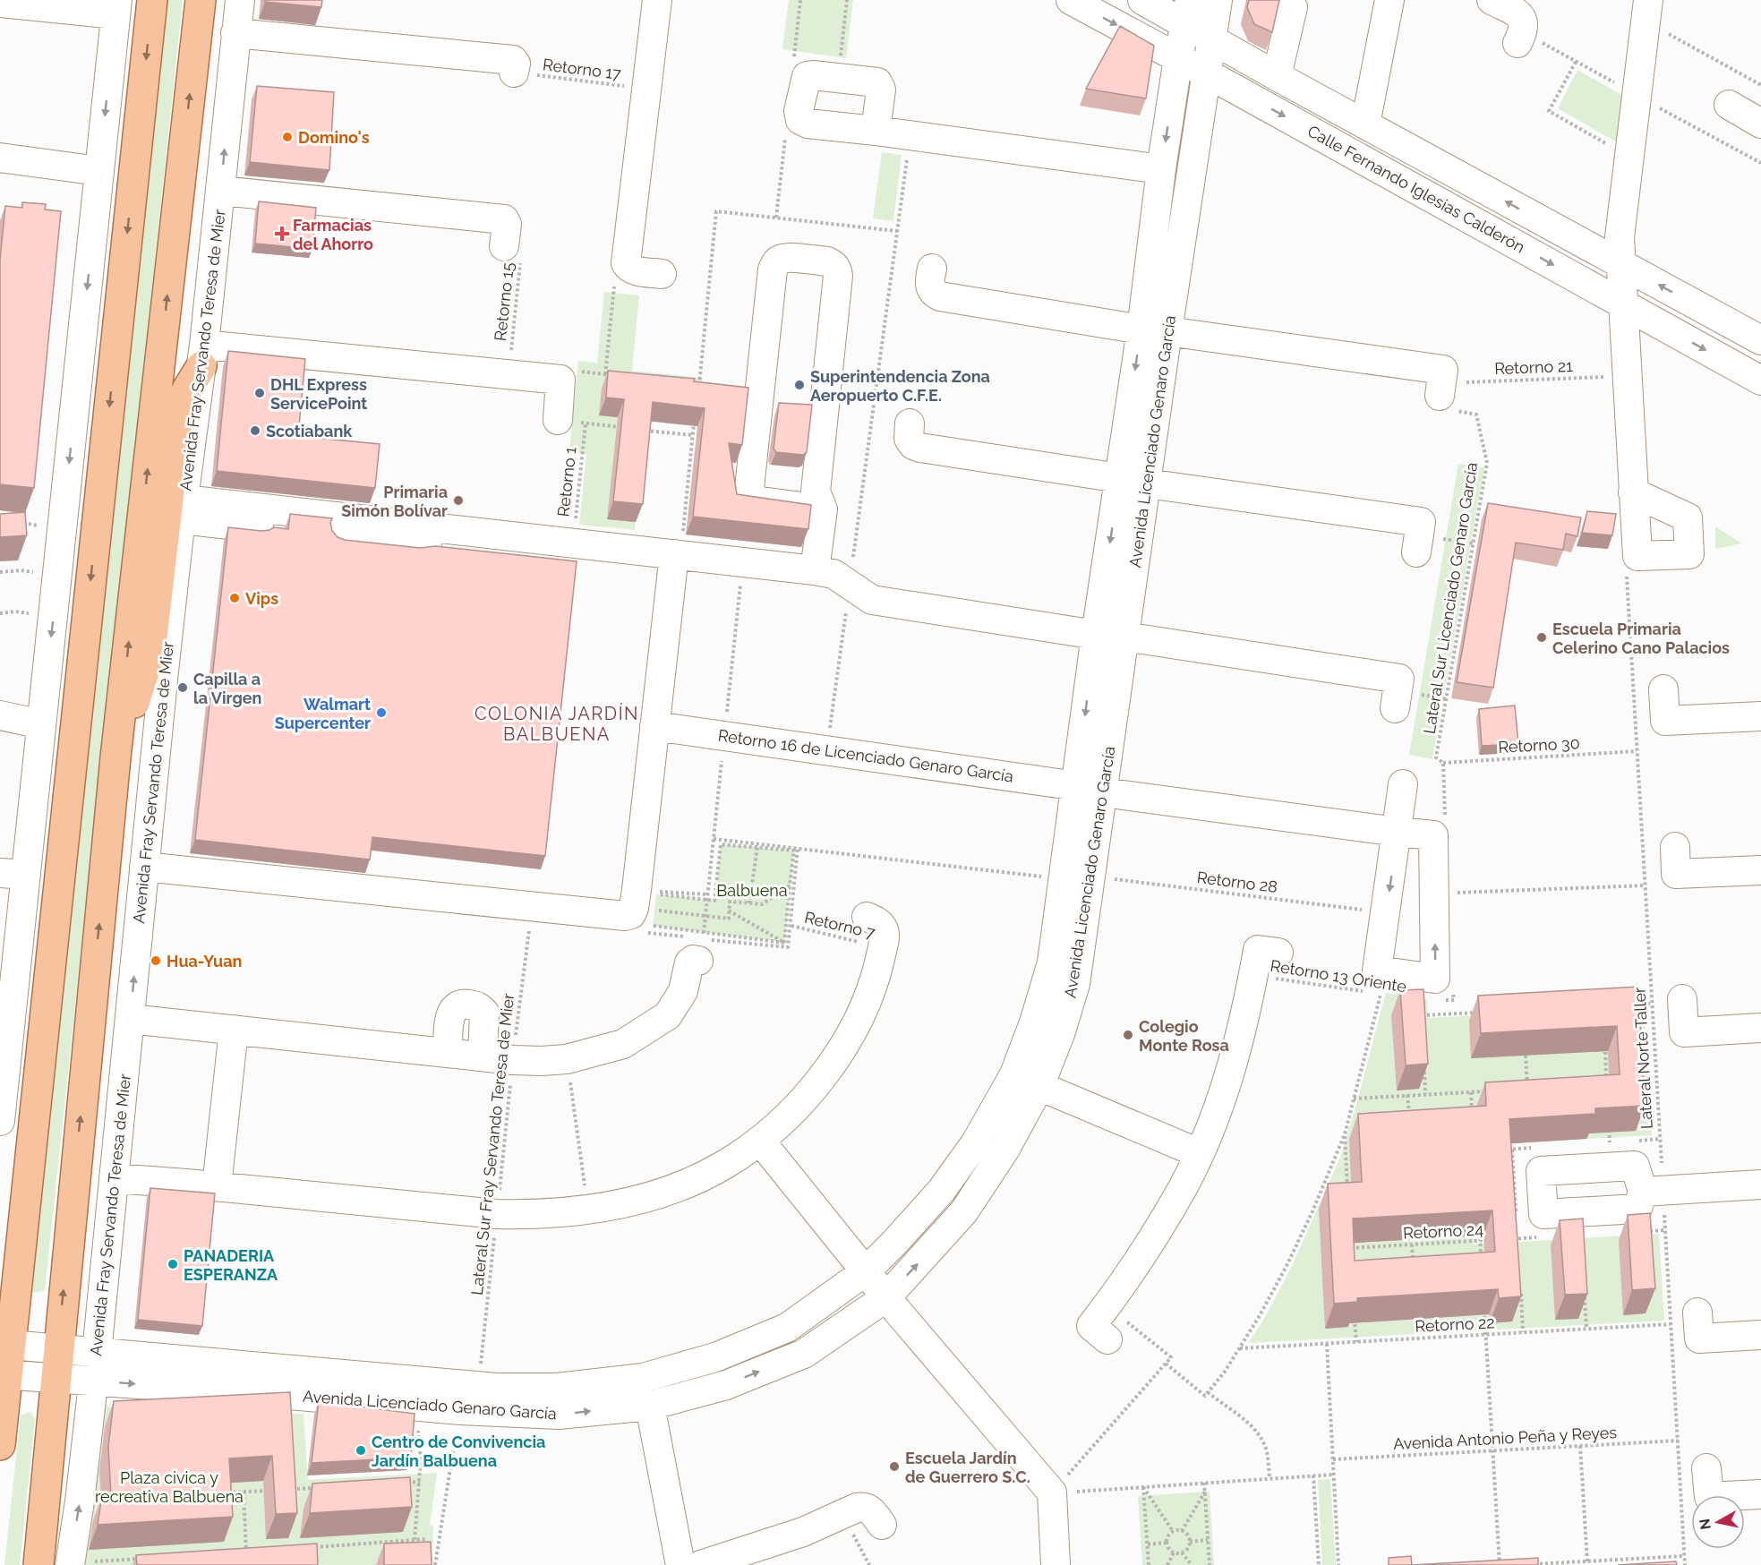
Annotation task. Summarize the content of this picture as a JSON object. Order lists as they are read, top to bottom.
{
  "streets": {
    "street": [
      "Calle Fernando Iglesias Calderón",
      "Avenida Fray Servando Teresa de Mier",
      "Avenida Licenciado Genaro García",
      "Retorno 16 de Licenciado Genaro García"
    ],
    "path": [
      "Retorno 17",
      "Retorno 15",
      "Retorno 21",
      "Retorno 1",
      "Lateral Sur Licenciado Genaro García",
      "Retorno 30",
      "Retorno 28",
      "Retorno 7",
      "Retorno 13 Oriente",
      "Lateral Norte Taller",
      "Lateral Sur Fray Servando Teresa de Mier",
      "Retorno 24",
      "Retorno 22",
      "Avenida Antonio Peña y Reyes"
    ]
  },
  "crossings": [
    ["Calle Fernando Iglesias Calderón", "Avenida Licenciado Genaro García"],
    ["Avenida Fray Servando Teresa de Mier", "Avenida Licenciado Genaro García"],
    ["Retorno 21", "Lateral Sur Licenciado Genaro García"],
    ["Avenida Licenciado Genaro García", "Retorno 16 de Licenciado Genaro García"],
    ["Avenida Licenciado Genaro García", "Lateral Sur Fray Servando Teresa de Mier"],
    ["Lateral Sur Licenciado Genaro García", "Retorno 30"],
    ["Retorno 30", "Lateral Norte Taller"],
    ["Lateral Norte Taller", "Retorno 22"],
    ["Lateral Norte Taller", "Avenida Antonio Peña y Reyes"]
  ],
  "districts": ["COLONIA JARDÍN BALBUENA"],
  "parks": ["Balbuena", "Plaza civica y recreativa Balbuena"],
  "places": {
    "other": [
      "Domino's",
      "Superintendencia Zona Aeropuerto C.F.E.",
      "DHL Express ServicePoint",
      "Scotiabank",
      "Primaria Simón Bolívar",
      "Vips",
      "Escuela Primaria Celerino Cano Palacios",
      "Capilla a la Virgen",
      "Walmart Supercenter",
      "Hua-Yuan",
      "Colegio Monte Rosa",
      "PANADERIA ESPERANZA",
      "Centro de Convivencia Jardín Balbuena",
      "Escuela Jardín de Guerrero S.C."
    ],
    "health": ["Farmacias del Ahorro"]
  },
  "north": "left"
}
